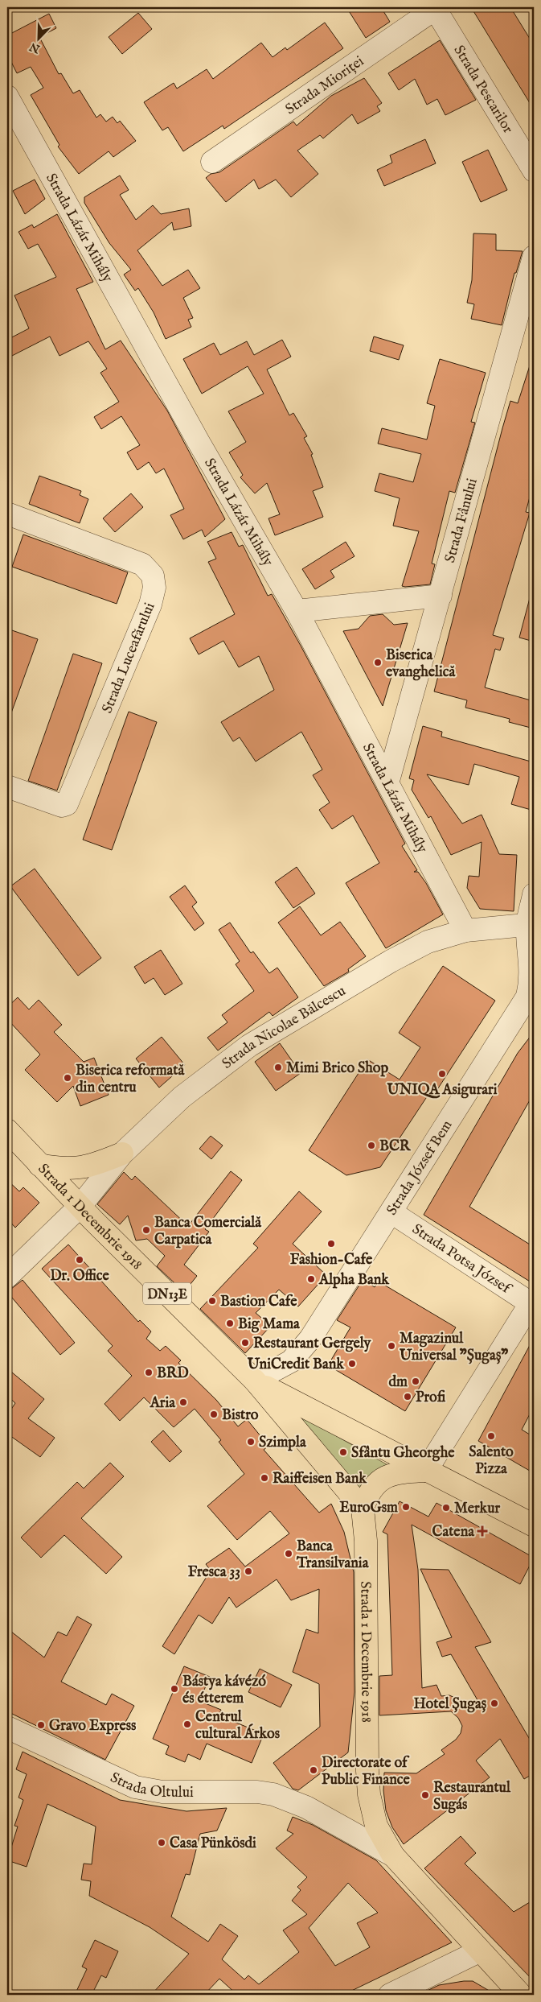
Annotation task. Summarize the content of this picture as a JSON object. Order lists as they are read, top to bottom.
{
  "streets": {
    "main road": ["Strada 1 Decembrie 1918", "DN13E"],
    "street": [
      "Strada Mioriței",
      "Strada Pescarilor",
      "Strada Lázár Mihály",
      "Strada Fânului",
      "Strada Luceafărului",
      "Strada Nicolae Bălcescu",
      "Strada József Bem",
      "Strada Potsa József",
      "Strada Oltului"
    ]
  },
  "crossings": [
    ["Strada Mioriței", "Strada Pescarilor"],
    ["Strada Lázár Mihály", "Strada Fânului"],
    ["Strada Lázár Mihály", "Strada Nicolae Bălcescu"],
    ["Strada Nicolae Bălcescu", "Strada József Bem"],
    ["Strada Nicolae Bălcescu", "Strada 1 Decembrie 1918"],
    ["Strada József Bem", "Strada 1 Decembrie 1918"],
    ["Strada József Bem", "Strada Potsa József"],
    ["Strada József Bem", "DN13E"],
    ["Strada 1 Decembrie 1918", "DN13E"],
    ["Strada 1 Decembrie 1918", "Strada Oltului"],
    ["Strada Potsa József", "DN13E"]
  ],
  "places": {
    "other": [
      "Biserica evanghelică",
      "Mimi Brico Shop",
      "UNIQA Asigurari",
      "Biserica reformată din centru",
      "BCR",
      "Banca Comercială Carpatica",
      "Fashion-Cafe",
      "Dr. Office",
      "Alpha Bank",
      "Bastion Cafe",
      "Big Mama",
      "Restaurant Gergely",
      "Magazinul Universal \"Șugaș\"",
      "UniCredit Bank",
      "BRD",
      "dm",
      "Profi",
      "Aria",
      "Bistro",
      "Salento Pizza",
      "Szimpla",
      "Sfântu Gheorghe",
      "Raiffeisen Bank",
      "EuroGsm",
      "Merkur",
      "Banca Transilvania",
      "Fresca 33",
      "Bástya kávézó és étterem",
      "Hotel Șugaș",
      "Centrul cultural Árkos",
      "Gravo Express",
      "Directorate of Public Finance",
      "Restaurantul Sugás",
      "Casa Pünkösdi"
    ],
    "health": ["Catena"]
  },
  "north": "bottom left"
}
